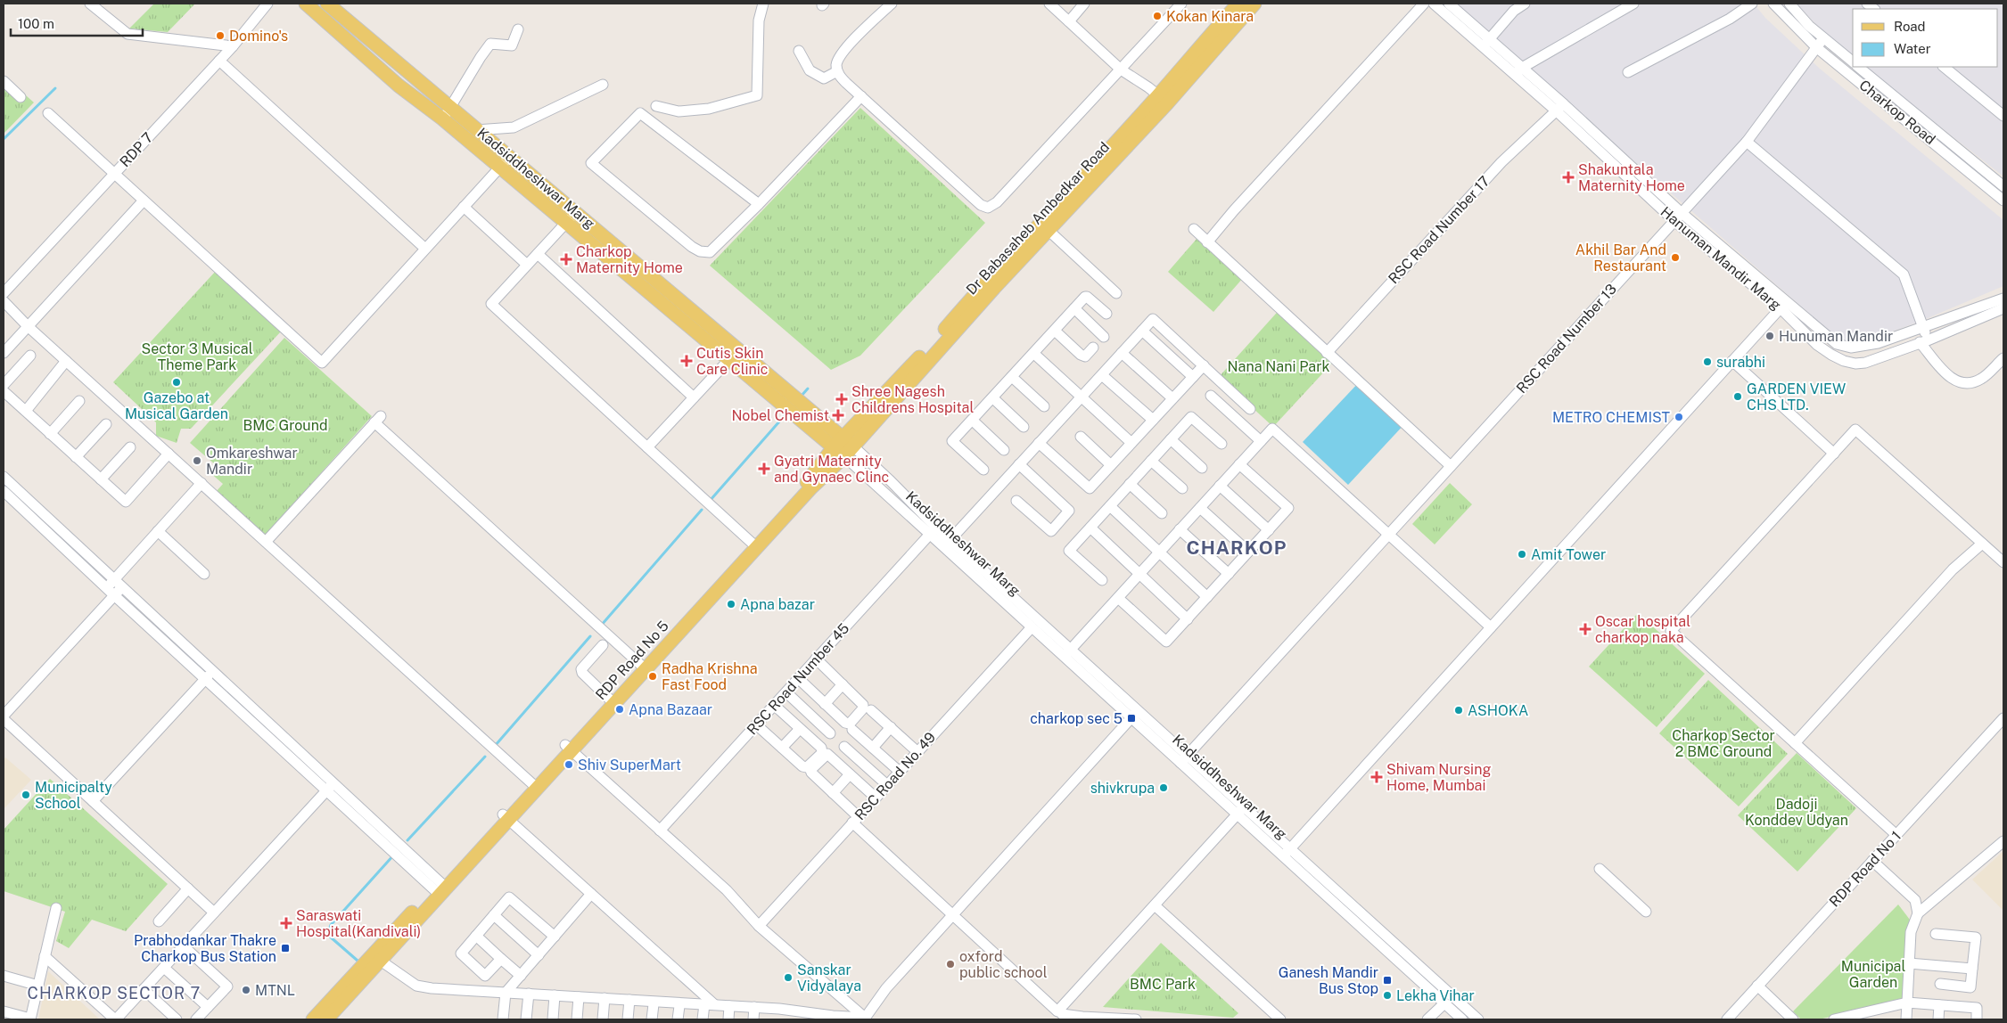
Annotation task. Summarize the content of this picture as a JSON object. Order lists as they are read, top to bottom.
{
  "streets": {
    "main road": ["Kadsiddheshwar Marg", "Dr Babasaheb Ambedkar Road", "RDP Road No 5"],
    "street": [
      "Charkop Road",
      "RDP 7",
      "RSC Road Number 17",
      "Hanuman Mandir Marg",
      "RSC Road Number 13",
      "RSC Road Number 45",
      "RSC Road No. 49",
      "RDP Road No 1"
    ]
  },
  "crossings": [
    ["Charkop Road", "RSC Road Number 13"],
    ["Kadsiddheshwar Marg", "Dr Babasaheb Ambedkar Road"],
    ["Kadsiddheshwar Marg", "RSC Road Number 13"],
    ["Kadsiddheshwar Marg", "RDP Road No 5"],
    ["Kadsiddheshwar Marg", "RSC Road Number 45"],
    ["Kadsiddheshwar Marg", "RSC Road No. 49"],
    ["Dr Babasaheb Ambedkar Road", "RDP Road No 5"],
    ["RSC Road Number 17", "Hanuman Mandir Marg"],
    ["Hanuman Mandir Marg", "RSC Road Number 13"]
  ],
  "districts": ["CHARKOP", "CHARKOP SECTOR 7"],
  "parks": [
    "Sector 3 Musical Theme Park",
    "Nana Nani Park",
    "BMC Ground",
    "Charkop Sector 2 BMC Ground",
    "Dadoji Konddev Udyan",
    "Municipal Garden",
    "BMC Park"
  ],
  "places": {
    "other": [
      "Kokan Kinara",
      "Domino's",
      "Akhil Bar And Restaurant",
      "Hunuman Mandir",
      "surabhi",
      "Gazebo at Musical Garden",
      "GARDEN VIEW CHS LTD.",
      "METRO CHEMIST",
      "Omkareshwar Mandir",
      "Amit Tower",
      "Apna bazar",
      "Radha Krishna Fast Food",
      "Apna Bazaar",
      "ASHOKA",
      "Shiv SuperMart",
      "shivkrupa",
      "Municipalty School",
      "oxford public school",
      "Sanskar Vidyalaya",
      "MTNL",
      "Lekha Vihar"
    ],
    "health": [
      "Shakuntala Maternity Home",
      "Charkop Maternity Home",
      "Cutis Skin Care Clinic",
      "Shree Nagesh Childrens Hospital",
      "Nobel Chemist",
      "Gyatri Maternity and Gynaec Clinc",
      "Oscar hospital charkop naka",
      "Shivam Nursing Home, Mumbai",
      "Saraswati Hospital(Kandivali)"
    ],
    "transit": ["charkop sec 5", "Prabhodankar Thakre Charkop Bus Station", "Ganesh Mandir Bus Stop"]
  },
  "legend": ["Road", "Water"],
  "scale_bar": "100 m"
}
